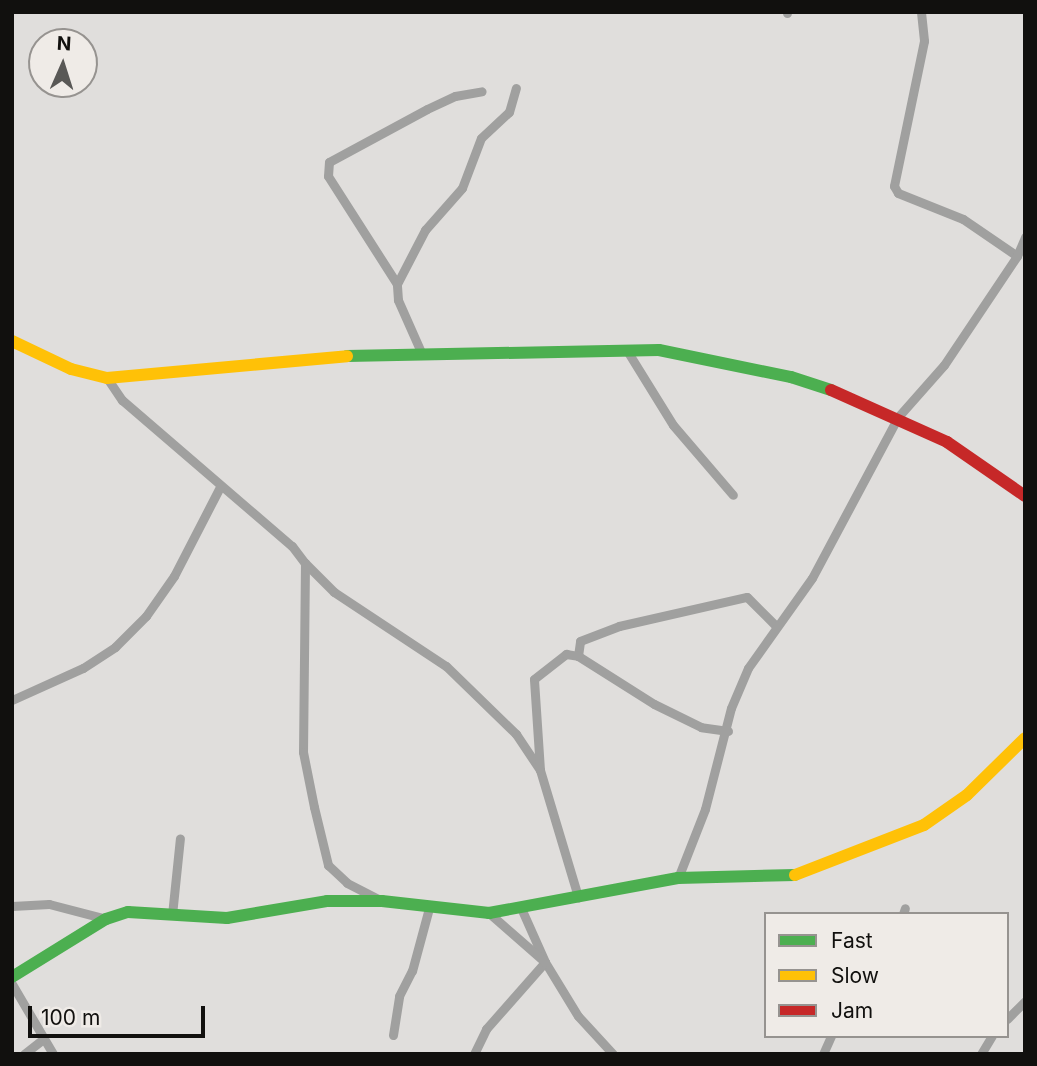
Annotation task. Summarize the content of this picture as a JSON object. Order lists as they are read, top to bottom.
{
  "legend": ["Fast", "Slow", "Jam"],
  "scale_bar": "100 m",
  "north": "top"
}
